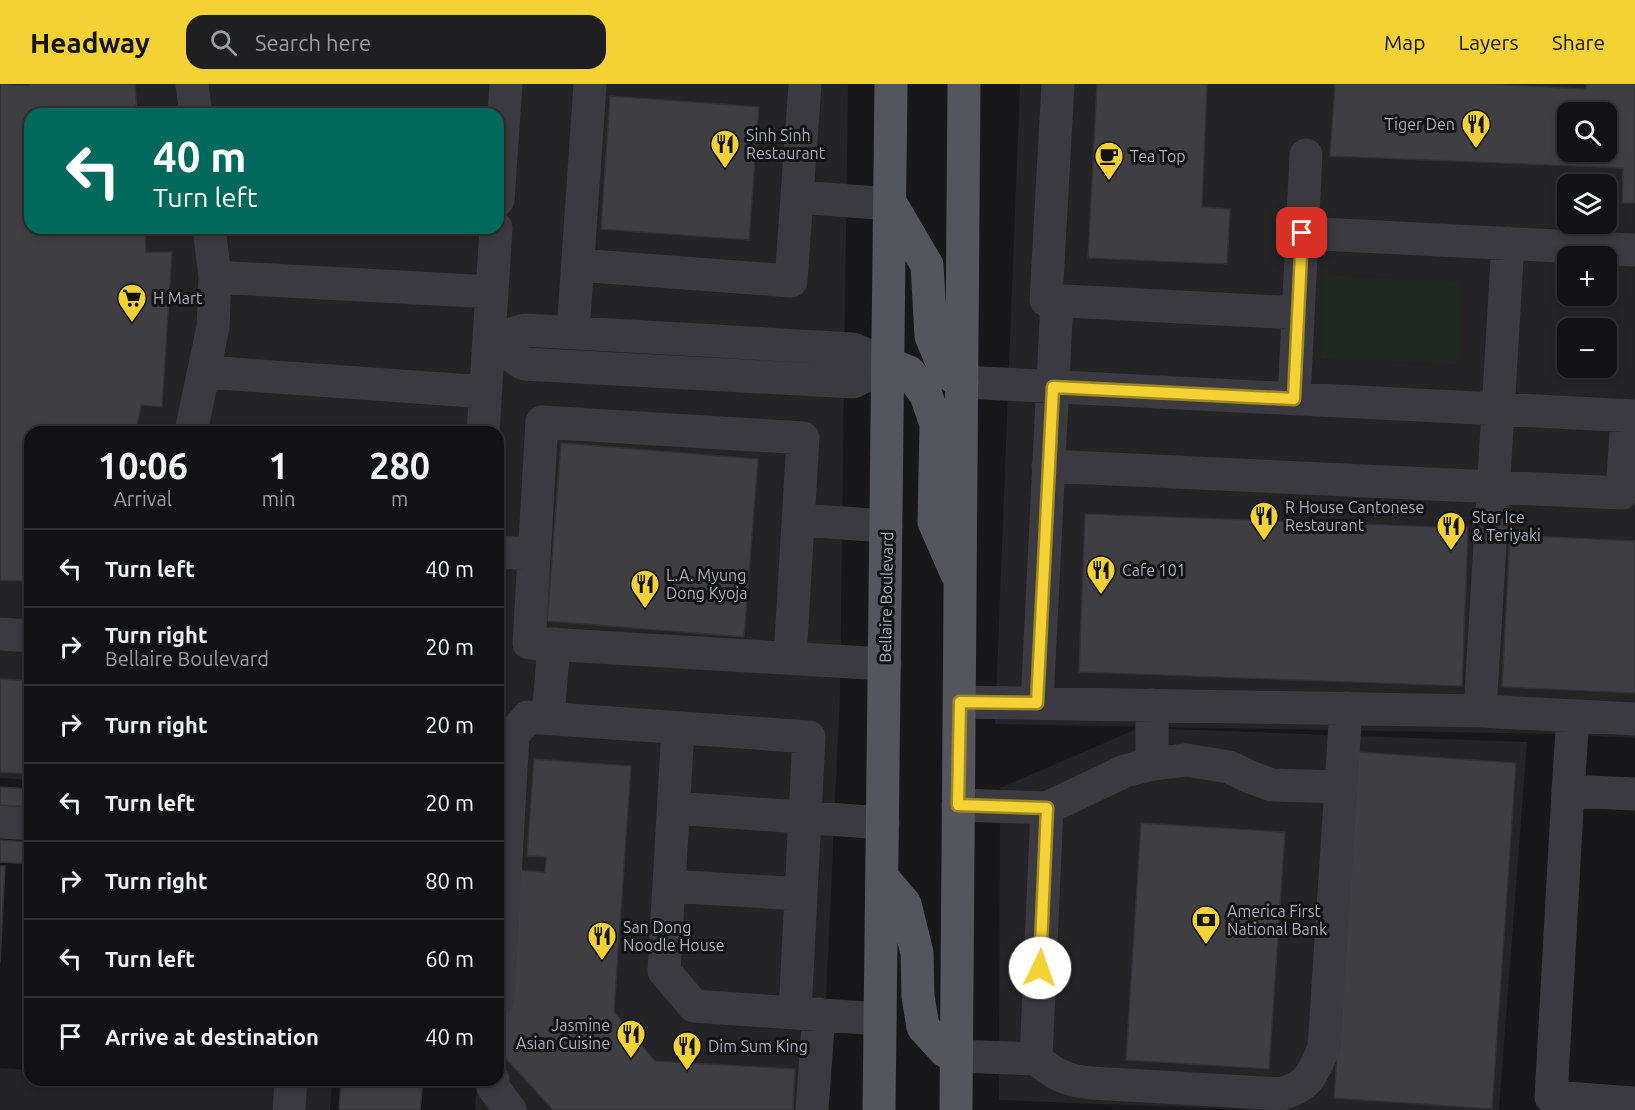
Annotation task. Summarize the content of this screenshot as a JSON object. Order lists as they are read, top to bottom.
{
  "streets": {
    "main road": ["Bellaire Boulevard"]
  },
  "places": {
    "restaurant": [
      "Tiger Den",
      "Sinh Sinh Restaurant",
      "R House Cantonese Restaurant",
      "Star Ice & Teriyaki",
      "Cafe 101",
      "L.A. Myung Dong Kyoja",
      "San Dong Noodle House",
      "Jasmine Asian Cuisine",
      "Dim Sum King"
    ],
    "cafe": ["Tea Top"],
    "supermarket": ["H Mart"],
    "bank": ["America First National Bank"]
  },
  "page": {
    "header": "Headway",
    "search": "Search here",
    "nav": ["Map", "Layers", "Share"],
    "map_buttons": ["+", "−"],
    "turn": ["40 m", "Turn left"],
    "eta": [
      "10:06",
      "Arrival",
      "1",
      "min",
      "280",
      "m"
    ],
    "list": [
      {
        "name": "Turn left",
        "value": "40 m"
      },
      {
        "name": "Turn right",
        "note": "Bellaire Boulevard",
        "value": "20 m"
      },
      {
        "name": "Turn right",
        "value": "20 m"
      },
      {
        "name": "Turn left",
        "value": "20 m"
      },
      {
        "name": "Turn right",
        "value": "80 m"
      },
      {
        "name": "Turn left",
        "value": "60 m"
      },
      {
        "name": "Arrive at destination",
        "value": "40 m"
      }
    ]
  }
}
